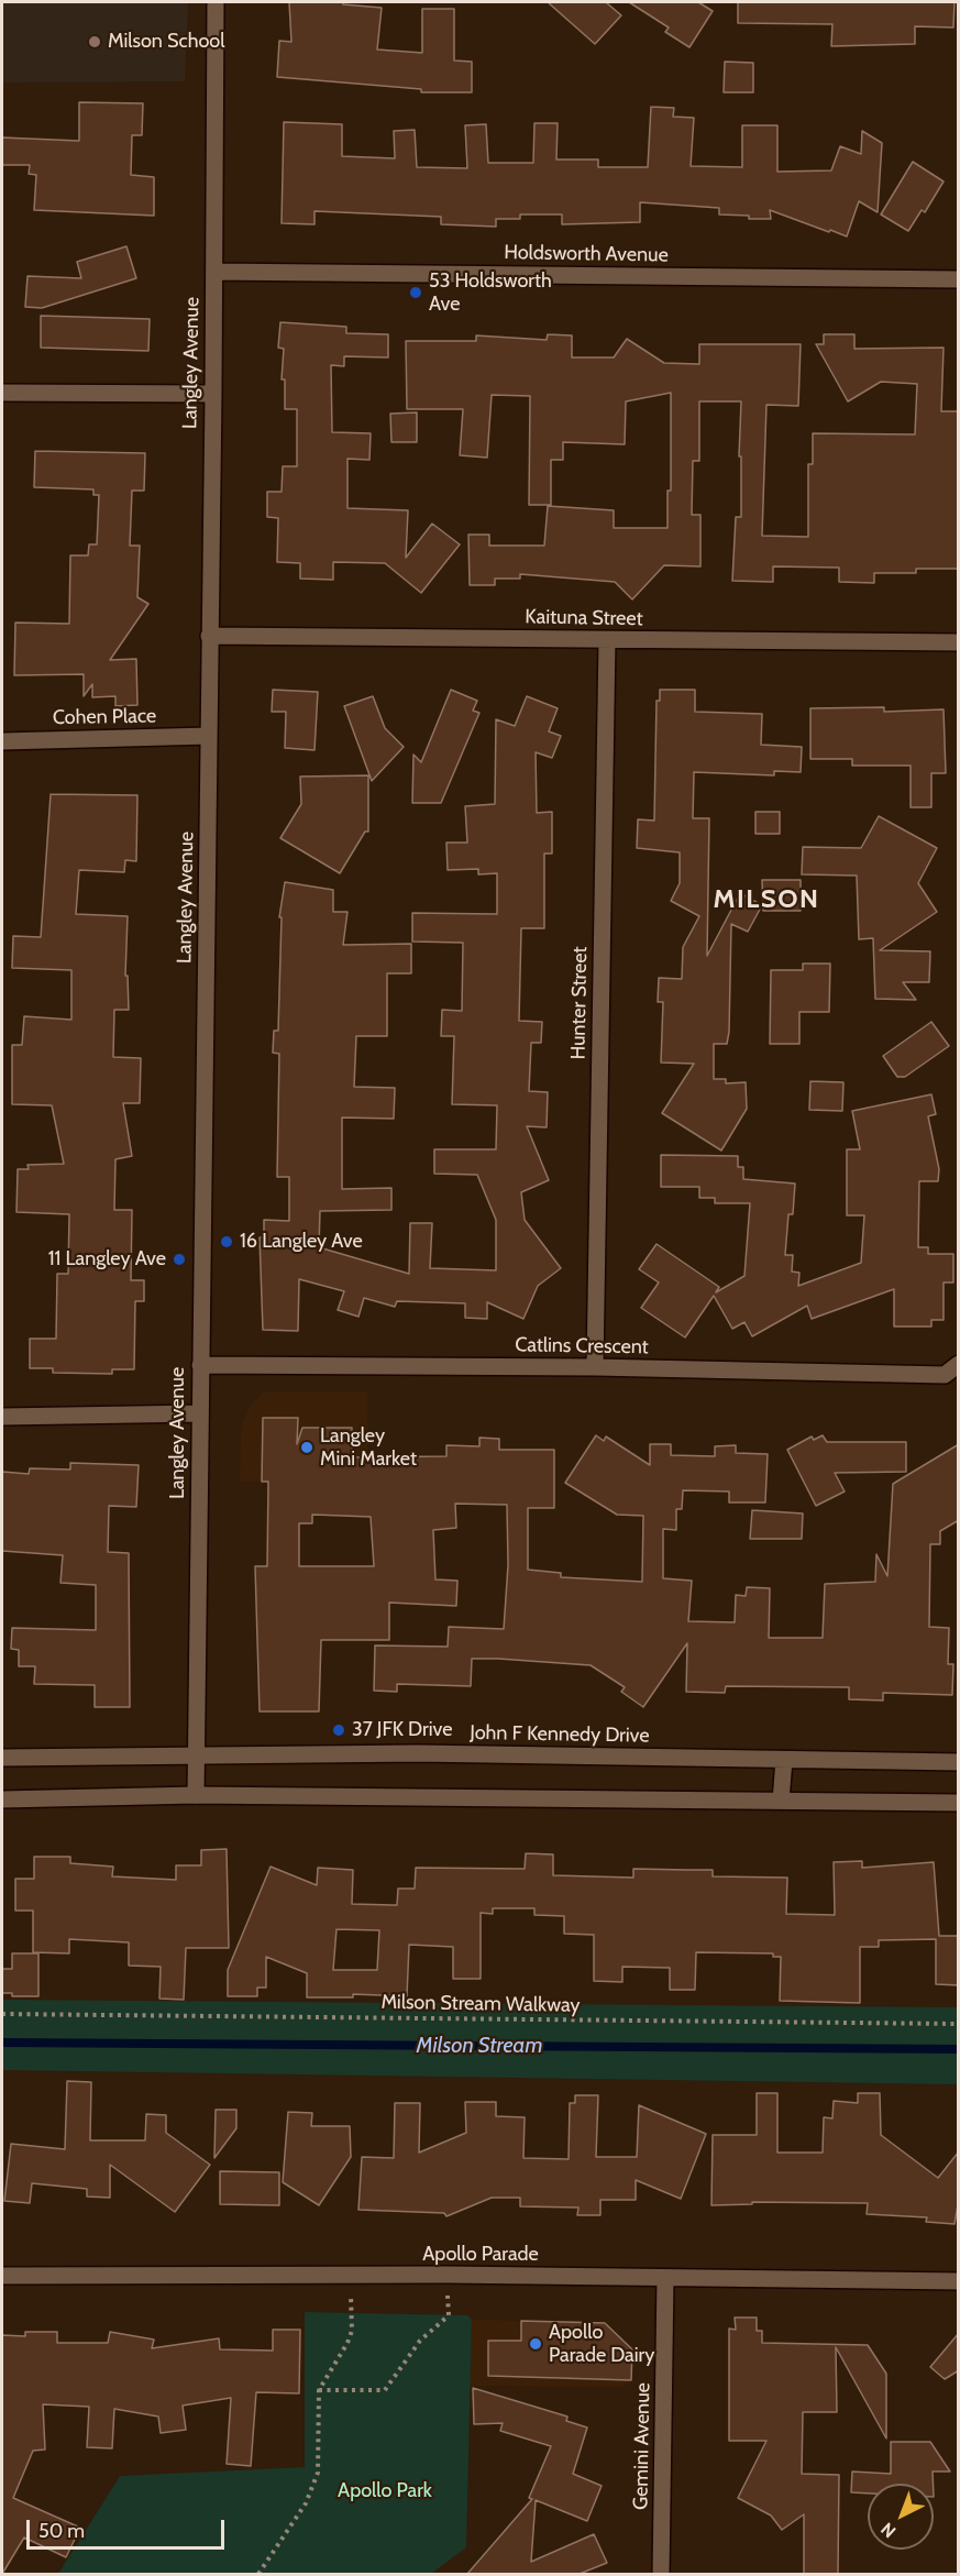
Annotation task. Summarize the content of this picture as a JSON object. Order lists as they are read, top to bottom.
{
  "streets": {
    "street": [
      "Holdsworth Avenue",
      "Langley Avenue",
      "Kaituna Street",
      "Cohen Place",
      "Hunter Street",
      "Catlins Crescent",
      "John F Kennedy Drive",
      "Apollo Parade",
      "Gemini Avenue"
    ],
    "path": ["Milson Stream Walkway"]
  },
  "crossings": [
    ["Holdsworth Avenue", "Langley Avenue"],
    ["Langley Avenue", "Kaituna Street"],
    ["Langley Avenue", "Cohen Place"],
    ["Langley Avenue", "Catlins Crescent"],
    ["Langley Avenue", "John F Kennedy Drive"],
    ["Kaituna Street", "Hunter Street"],
    ["Hunter Street", "Catlins Crescent"],
    ["Apollo Parade", "Gemini Avenue"]
  ],
  "districts": ["MILSON"],
  "water": ["Milson Stream"],
  "parks": ["Apollo Park"],
  "places": [
    "Milson School",
    "53 Holdsworth Ave",
    "16 Langley Ave",
    "11 Langley Ave",
    "Langley Mini Market",
    "37 JFK Drive",
    "Apollo Parade Dairy"
  ],
  "scale_bar": "50 m",
  "north": "bottom left"
}
